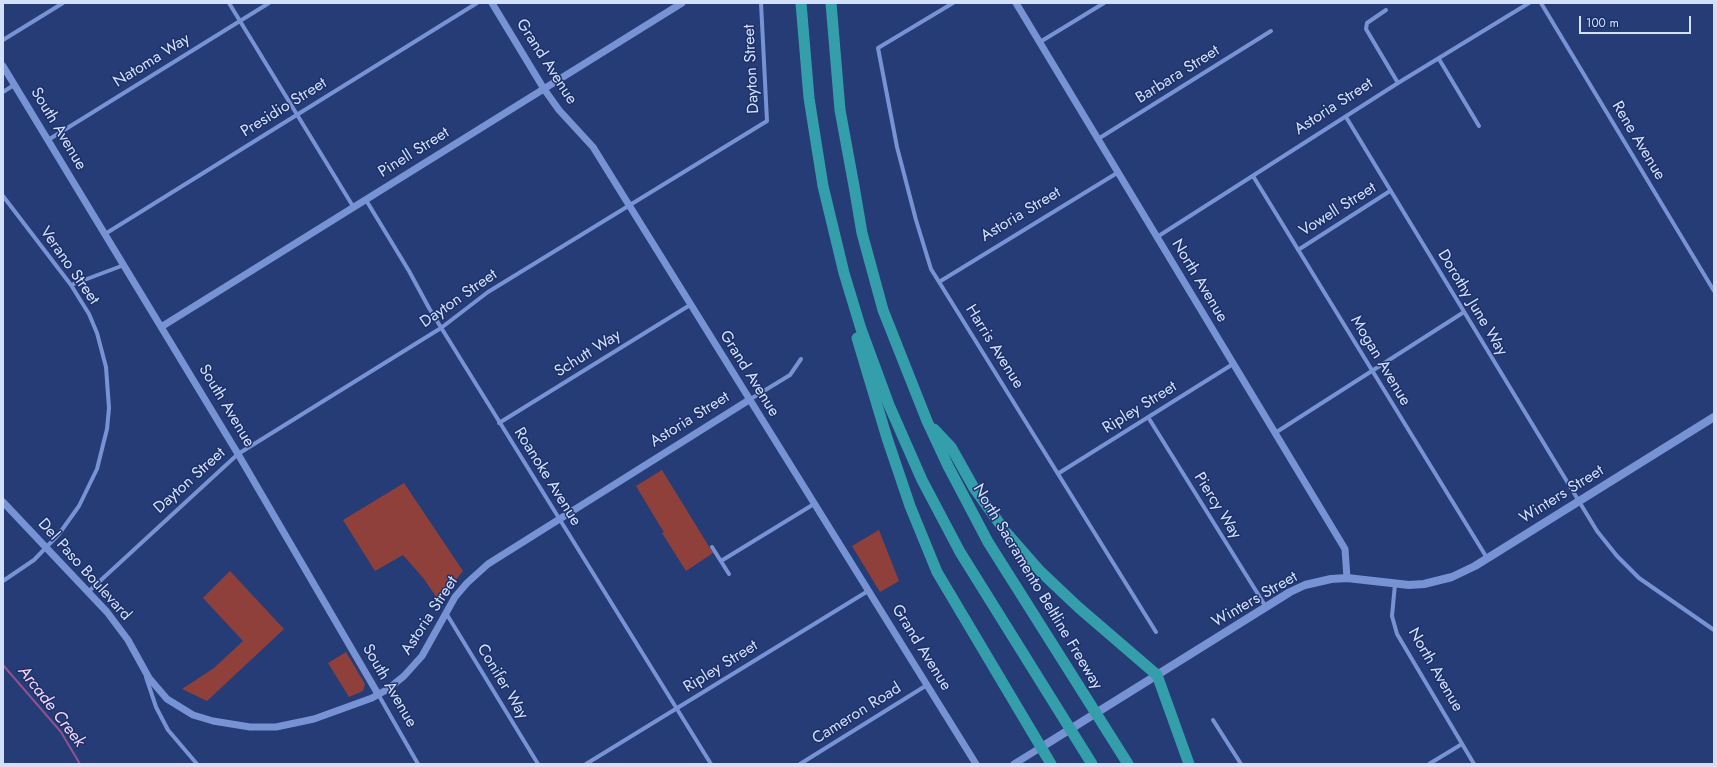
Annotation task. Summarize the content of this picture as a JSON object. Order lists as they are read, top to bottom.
{
  "streets": {
    "highway": ["North Sacramento Beltline Freeway"],
    "main road": ["Winters Street"],
    "street": [
      "Natoma Way",
      "Grand Avenue",
      "Dayton Street",
      "Barbara Street",
      "Astoria Street",
      "Presidio Street",
      "South Avenue",
      "Rene Avenue",
      "Pinell Street",
      "Vowell Street",
      "Verano Street",
      "North Avenue",
      "Dorothy June Way",
      "Harris Avenue",
      "Schutt Way",
      "Mogan Avenue",
      "Ripley Street",
      "Roanoke Avenue",
      "Piercy Way",
      "Del Paso Boulevard",
      "Conifer Way",
      "Cameron Road"
    ]
  },
  "crossings": [
    ["Natoma Way", "South Avenue"],
    ["Grand Avenue", "Dayton Street"],
    ["Grand Avenue", "Astoria Street"],
    ["Grand Avenue", "Pinell Street"],
    ["Grand Avenue", "Schutt Way"],
    ["Grand Avenue", "Ripley Street"],
    ["Grand Avenue", "Cameron Road"],
    ["Dayton Street", "South Avenue"],
    ["Dayton Street", "Roanoke Avenue"],
    ["Dayton Street", "Del Paso Boulevard"],
    ["Barbara Street", "North Avenue"],
    ["Astoria Street", "South Avenue"],
    ["Astoria Street", "North Avenue"],
    ["Astoria Street", "Dorothy June Way"],
    ["Astoria Street", "Harris Avenue"],
    ["Astoria Street", "Mogan Avenue"],
    ["Astoria Street", "Roanoke Avenue"],
    ["Astoria Street", "Del Paso Boulevard"],
    ["Astoria Street", "Conifer Way"],
    ["Presidio Street", "South Avenue"],
    ["South Avenue", "Pinell Street"],
    ["Pinell Street", "Roanoke Avenue"],
    ["Vowell Street", "Dorothy June Way"],
    ["Vowell Street", "Mogan Avenue"],
    ["Verano Street", "Del Paso Boulevard"],
    ["North Avenue", "Ripley Street"],
    ["North Avenue", "Winters Street"],
    ["Dorothy June Way", "Winters Street"],
    ["Harris Avenue", "Ripley Street"],
    ["Schutt Way", "Roanoke Avenue"],
    ["Mogan Avenue", "Winters Street"],
    ["Ripley Street", "Roanoke Avenue"],
    ["Ripley Street", "Piercy Way"],
    ["Winters Street", "Piercy Way"]
  ],
  "water": ["Arcade Creek"],
  "scale_bar": "100 m"
}
